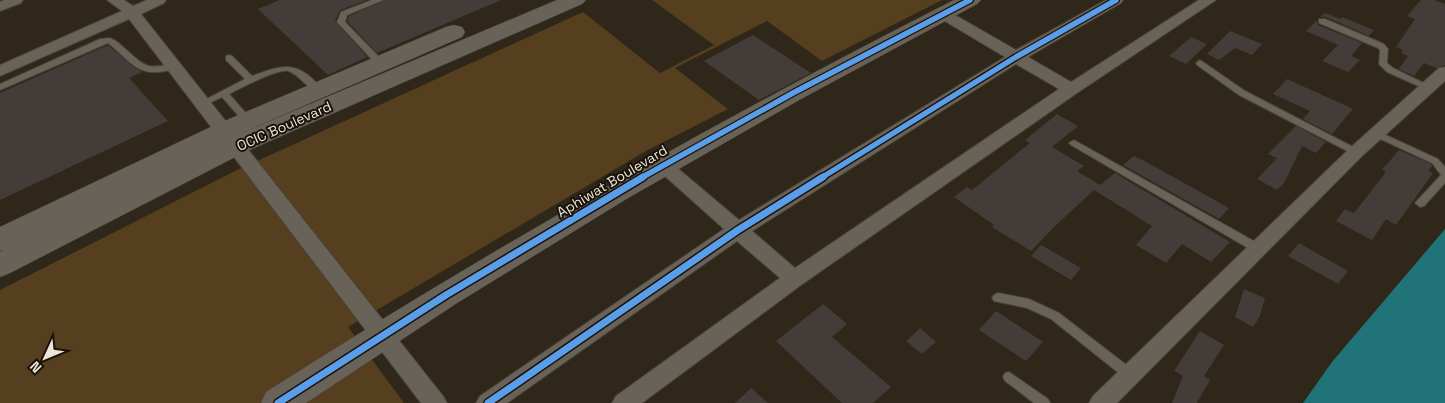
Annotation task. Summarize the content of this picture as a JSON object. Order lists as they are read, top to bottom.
{
  "streets": {
    "street": ["OCIC Boulevard", "Aphiwat Boulevard"]
  },
  "north": "bottom left"
}
